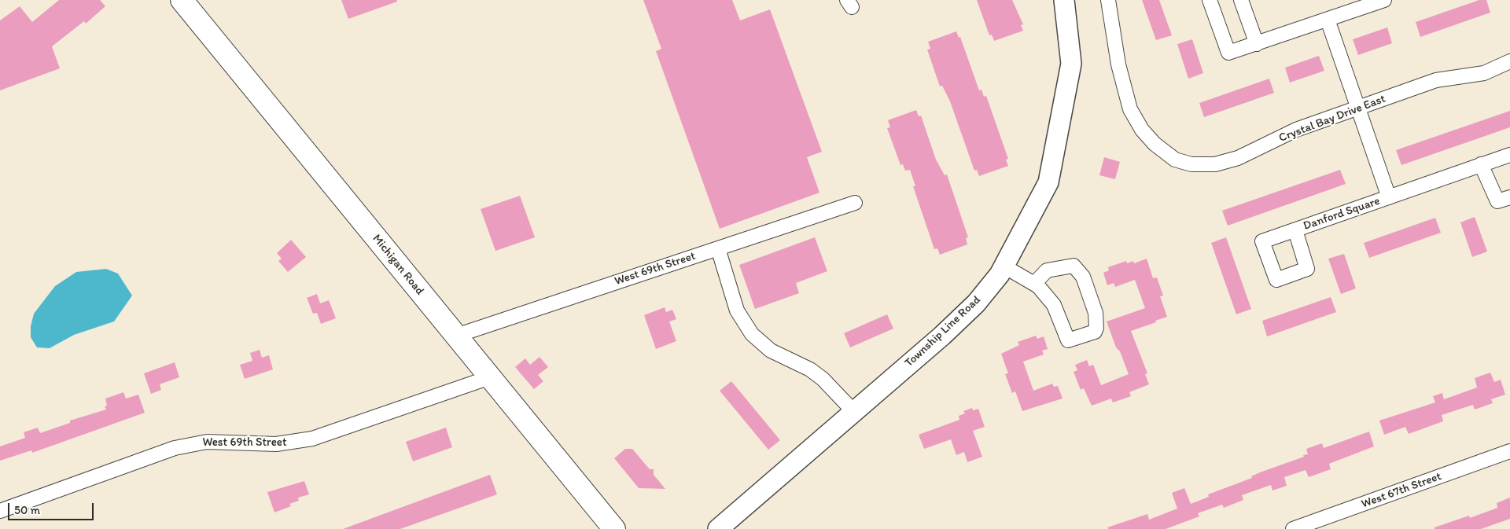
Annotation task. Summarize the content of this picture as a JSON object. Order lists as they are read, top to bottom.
{
  "streets": {
    "main road": ["Michigan Road", "Township Line Road"],
    "street": [
      "Crystal Bay Drive East",
      "Danford Square",
      "West 69th Street",
      "West 67th Street"
    ]
  },
  "crossings": [
    ["Crystal Bay Drive East", "Danford Square"],
    ["Michigan Road", "West 69th Street"]
  ],
  "scale_bar": "50 m"
}
